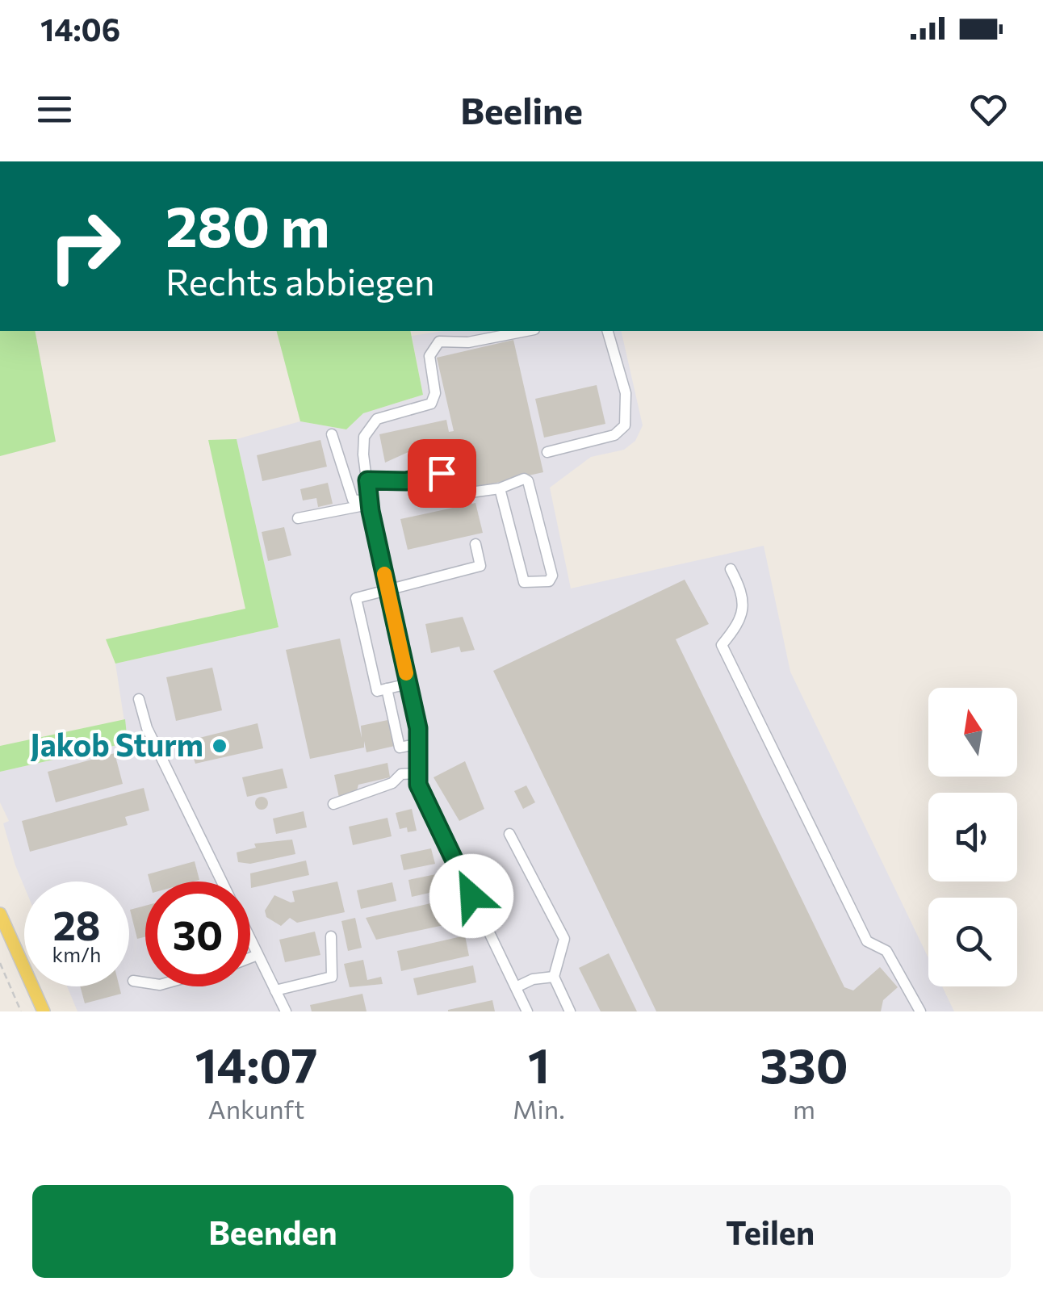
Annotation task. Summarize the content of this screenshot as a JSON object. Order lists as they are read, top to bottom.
{
  "places": ["Jakob Sturm"],
  "north": "top",
  "page": {
    "status": "14:06",
    "header": "Beeline",
    "turn": ["280 m", "Rechts abbiegen"],
    "speed": "28 km/h",
    "limit": "30",
    "eta": [
      "14:07",
      "Ankunft",
      "1",
      "Min.",
      "330",
      "m"
    ],
    "buttons": ["Beenden", "Teilen"]
  }
}
